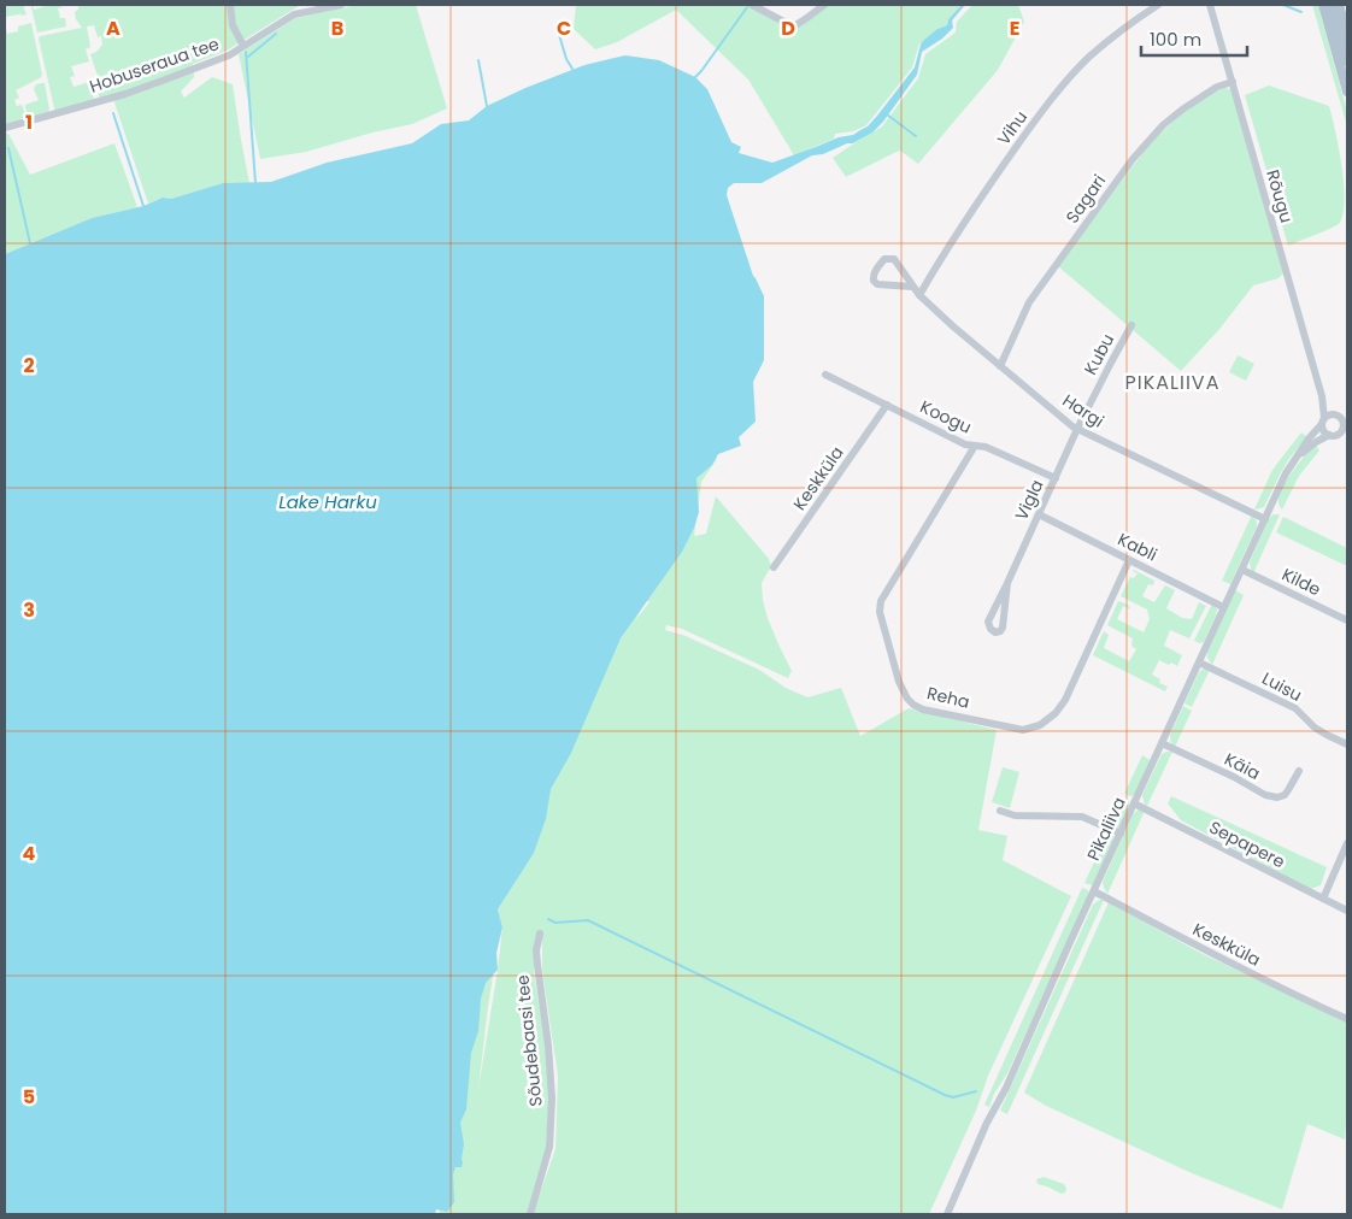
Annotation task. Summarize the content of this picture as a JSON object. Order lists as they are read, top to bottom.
{
  "streets": {
    "street": [
      "Hobuseraua tee",
      "Vihu",
      "Rõugu",
      "Sagari",
      "Kubu",
      "Hargi",
      "Koogu",
      "Keskküla",
      "Vigla",
      "Kabli",
      "Kilde",
      "Luisu",
      "Reha",
      "Käia",
      "Pikaliiva",
      "Sepapere",
      "Sõudebaasi tee"
    ]
  },
  "crossings": [
    ["Vihu", "Hargi"],
    ["Rõugu", "Sagari"],
    ["Rõugu", "Pikaliiva"],
    ["Sagari", "Hargi"],
    ["Kubu", "Hargi"],
    ["Kubu", "Vigla"],
    ["Hargi", "Vigla"],
    ["Hargi", "Pikaliiva"],
    ["Koogu", "Keskküla"],
    ["Koogu", "Vigla"],
    ["Koogu", "Reha"],
    ["Keskküla", "Pikaliiva"],
    ["Vigla", "Kabli"],
    ["Kabli", "Reha"],
    ["Kabli", "Pikaliiva"],
    ["Kilde", "Pikaliiva"],
    ["Luisu", "Pikaliiva"],
    ["Käia", "Pikaliiva"],
    ["Pikaliiva", "Sepapere"]
  ],
  "districts": ["PIKALIIVA"],
  "water": ["Lake Harku"],
  "scale_bar": "100 m",
  "grid": {
    "columns": [
      "A",
      "B",
      "C",
      "D",
      "E"
    ],
    "rows": [
      "1",
      "2",
      "3",
      "4",
      "5"
    ]
  }
}
